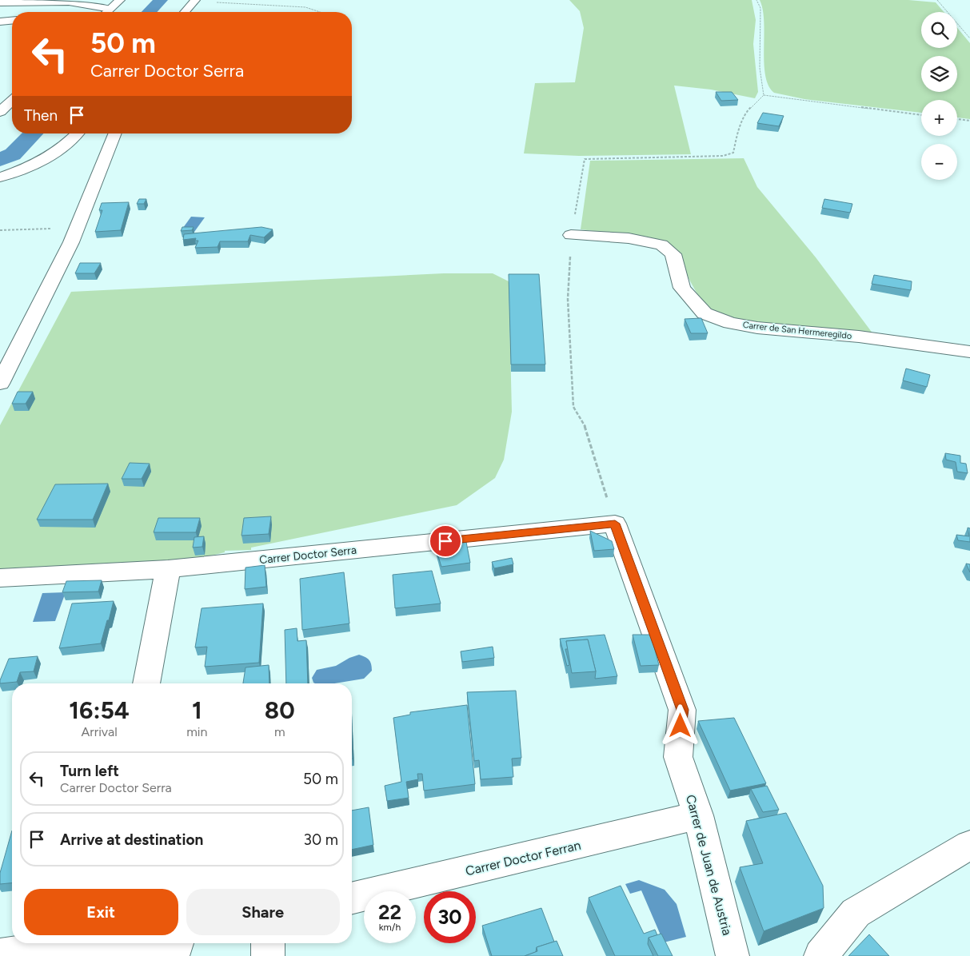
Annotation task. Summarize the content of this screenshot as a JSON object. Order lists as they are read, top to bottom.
{
  "streets": {
    "street": [
      "Carrer de San Hermeregildo",
      "Carrer Doctor Serra",
      "Carrer Doctor Ferran",
      "Carrer de Juan de Austria"
    ]
  },
  "crossings": [
    ["Carrer Doctor Serra", "Carrer de Juan de Austria"],
    ["Carrer Doctor Ferran", "Carrer de Juan de Austria"]
  ],
  "page": {
    "map_buttons": ["+", "−"],
    "turn": ["50 m", "Carrer Doctor Serra"],
    "then": "Then",
    "eta": [
      "16:54",
      "Arrival",
      "1",
      "min",
      "80",
      "m"
    ],
    "list": [
      {
        "name": "Turn left",
        "note": "Carrer Doctor Serra",
        "value": "50 m"
      },
      {
        "name": "Arrive at destination",
        "value": "30 m"
      }
    ],
    "buttons": ["Exit", "Share"],
    "speed": "22 km/h",
    "limit": "30"
  }
}
